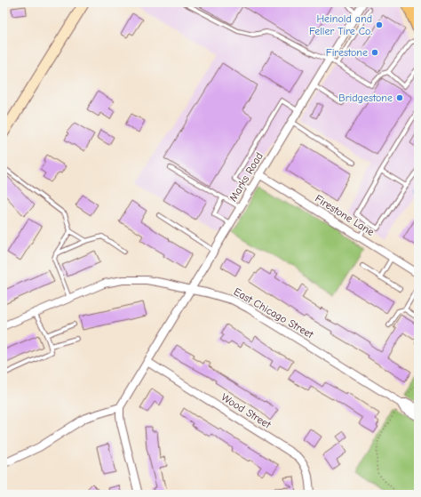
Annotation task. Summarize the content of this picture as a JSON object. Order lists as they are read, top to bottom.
{
  "streets": {
    "street": [
      "Marks Road",
      "Firestone Lane",
      "East Chicago Street",
      "Wood Street"
    ]
  },
  "crossings": [
    ["Marks Road", "Firestone Lane"],
    ["Marks Road", "East Chicago Street"],
    ["Marks Road", "Wood Street"]
  ],
  "places": ["Heinold and Feller Tire Co.", "Firestone", "Bridgestone"]
}
